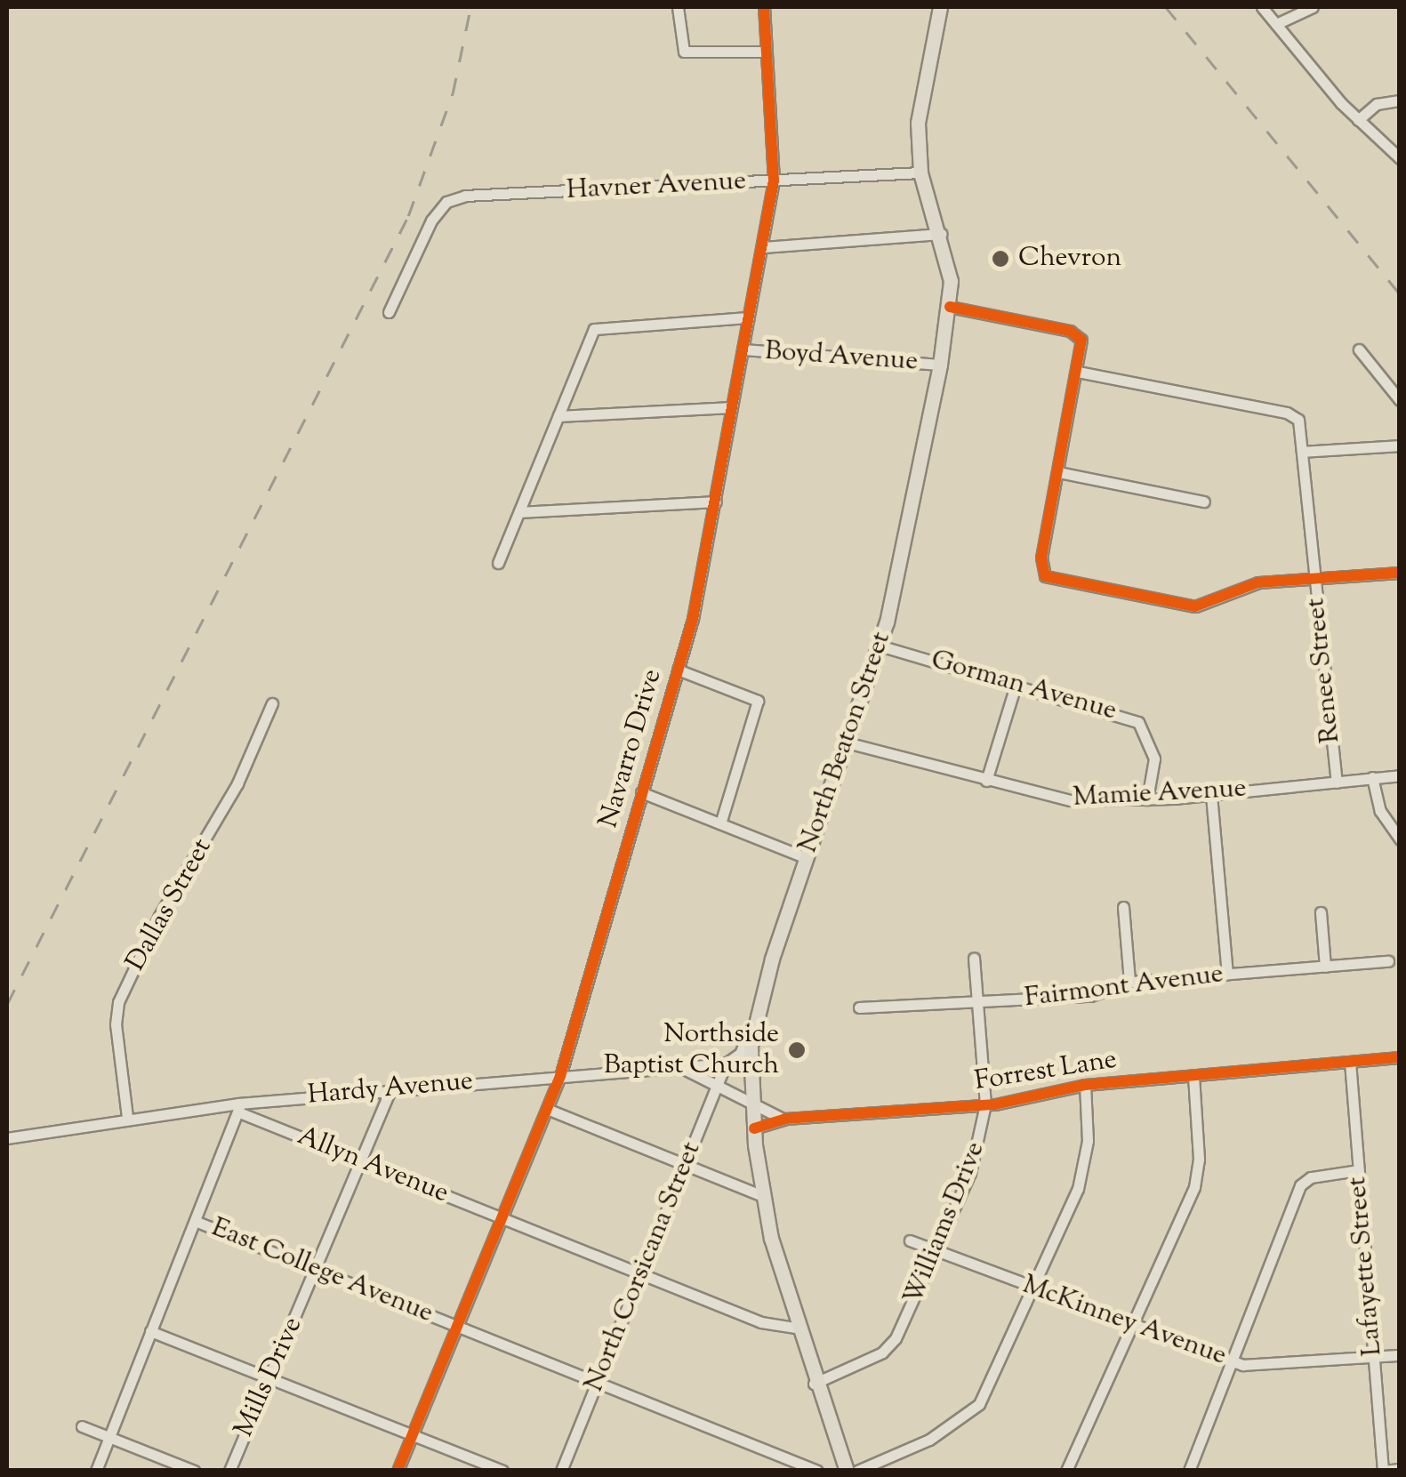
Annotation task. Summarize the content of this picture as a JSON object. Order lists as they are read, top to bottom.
{
  "streets": {
    "main road": ["North Beaton Street"],
    "street": [
      "Havner Avenue",
      "Boyd Avenue",
      "Renee Street",
      "Gorman Avenue",
      "Navarro Drive",
      "Mamie Avenue",
      "Dallas Street",
      "Fairmont Avenue",
      "Forrest Lane",
      "Hardy Avenue",
      "Allyn Avenue",
      "Williams Drive",
      "Lafayette Street",
      "North Corsicana Street",
      "East College Avenue",
      "McKinney Avenue",
      "Mills Drive"
    ]
  },
  "crossings": [
    ["Havner Avenue", "North Beaton Street"],
    ["Havner Avenue", "Navarro Drive"],
    ["Boyd Avenue", "North Beaton Street"],
    ["Boyd Avenue", "Navarro Drive"],
    ["Renee Street", "Mamie Avenue"],
    ["Gorman Avenue", "North Beaton Street"],
    ["Gorman Avenue", "Mamie Avenue"],
    ["North Beaton Street", "Mamie Avenue"],
    ["North Beaton Street", "Forrest Lane"],
    ["North Beaton Street", "Allyn Avenue"],
    ["North Beaton Street", "Williams Drive"],
    ["Navarro Drive", "Hardy Avenue"],
    ["Navarro Drive", "Allyn Avenue"],
    ["Navarro Drive", "East College Avenue"],
    ["Dallas Street", "Hardy Avenue"],
    ["Fairmont Avenue", "Williams Drive"],
    ["Forrest Lane", "Hardy Avenue"],
    ["Forrest Lane", "Williams Drive"],
    ["Forrest Lane", "Lafayette Street"],
    ["Forrest Lane", "North Corsicana Street"],
    ["Hardy Avenue", "Allyn Avenue"],
    ["Hardy Avenue", "North Corsicana Street"],
    ["Hardy Avenue", "Mills Drive"],
    ["Allyn Avenue", "North Corsicana Street"],
    ["Allyn Avenue", "Mills Drive"],
    ["Williams Drive", "McKinney Avenue"],
    ["Lafayette Street", "McKinney Avenue"],
    ["North Corsicana Street", "East College Avenue"],
    ["East College Avenue", "Mills Drive"]
  ],
  "places": ["Chevron", "Northside Baptist Church"]
}
